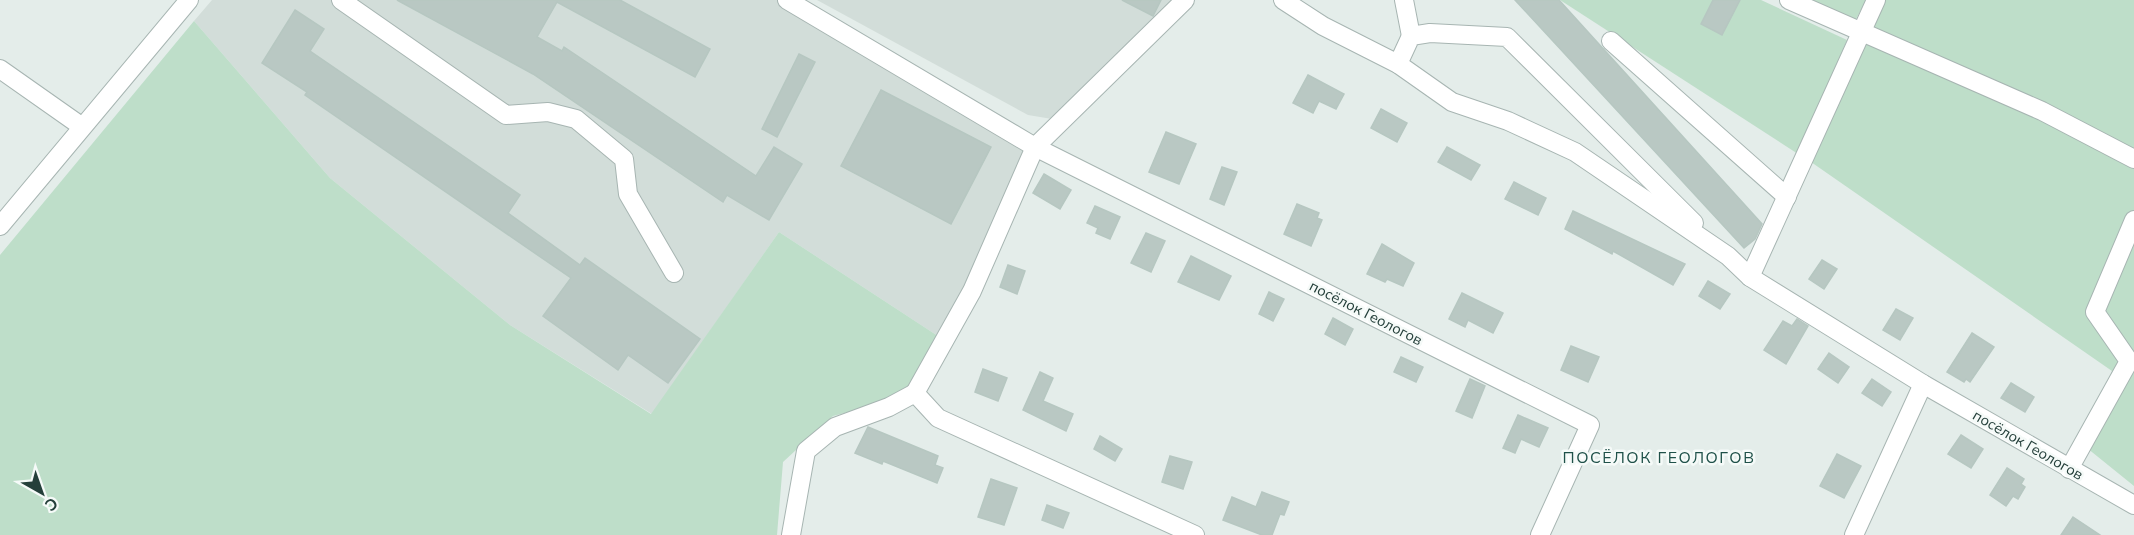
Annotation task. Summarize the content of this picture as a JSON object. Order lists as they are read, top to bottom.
{
  "streets": {
    "street": ["посёлок Геологов"]
  },
  "districts": ["ПОСЁЛОК ГЕОЛОГОВ"],
  "north": "bottom right"
}
